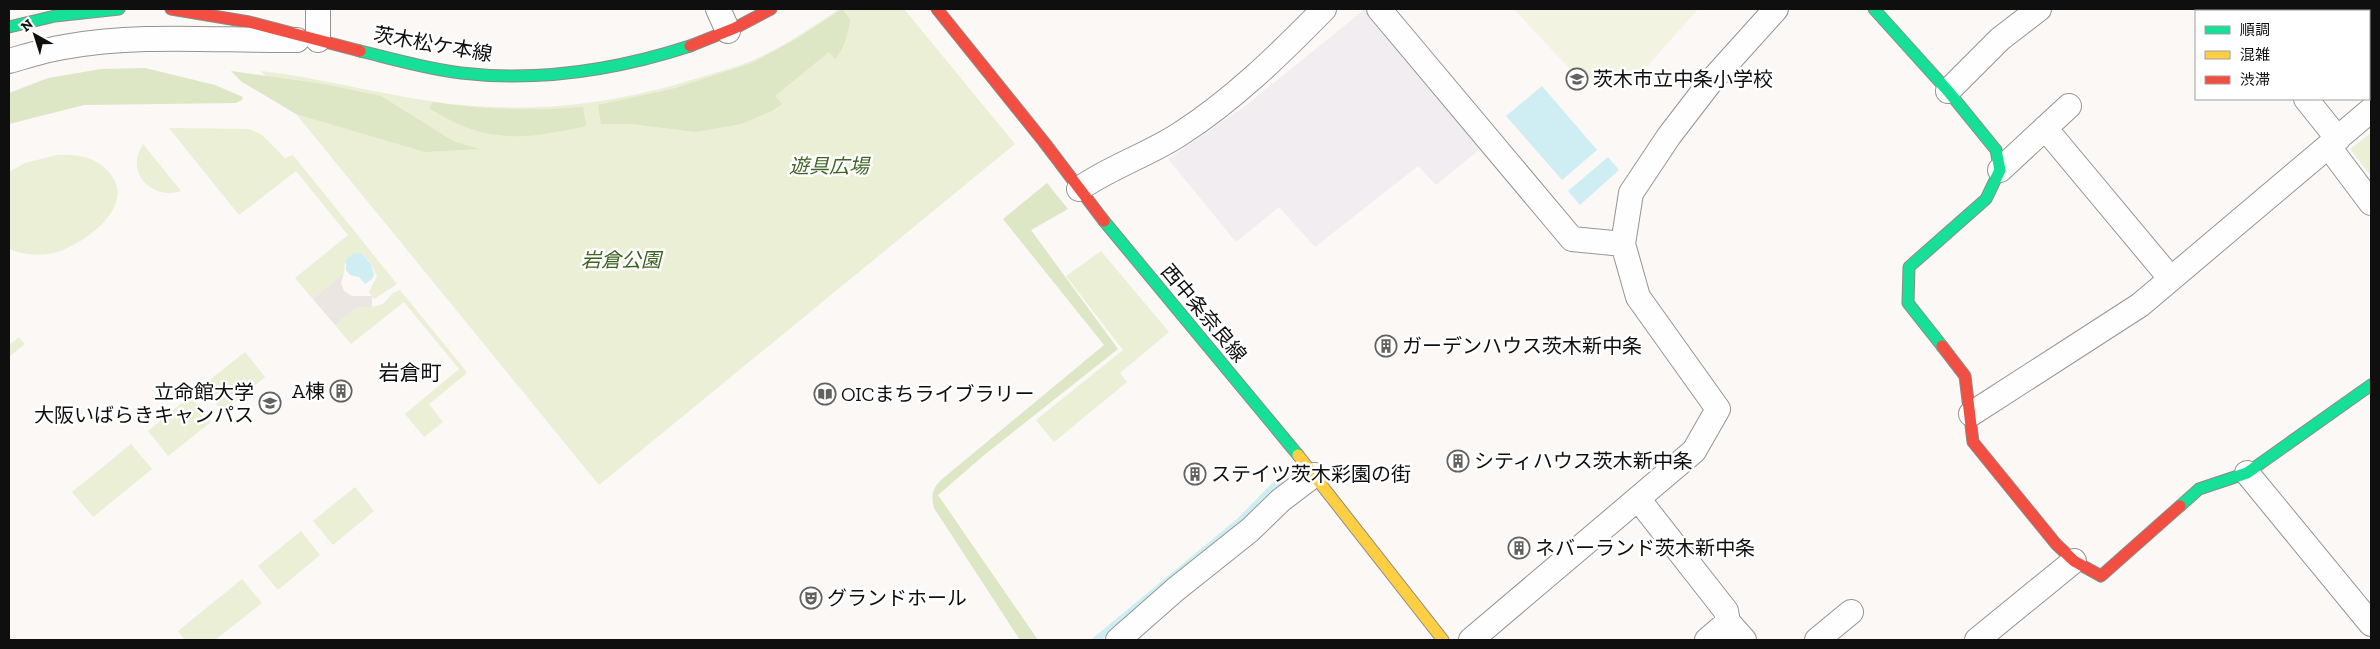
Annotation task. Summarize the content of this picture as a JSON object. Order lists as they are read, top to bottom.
{
  "streets": {
    "street": ["茨木松ケ本線", "西中条奈良線"]
  },
  "districts": ["岩倉町"],
  "parks": ["遊具広場", "岩倉公園"],
  "places": {
    "school or university": ["茨木市立中条小学校", "立命館大学 大阪いばらきキャンパス"],
    "building": [
      "ガーデンハウス茨木新中条",
      "A棟",
      "シティハウス茨木新中条",
      "ステイツ茨木彩園の街",
      "ネバーランド茨木新中条"
    ],
    "library": ["OICまちライブラリー"],
    "theatre": ["グランドホール"]
  },
  "legend": ["順調", "混雑", "渋滞"],
  "north": "top left"
}
